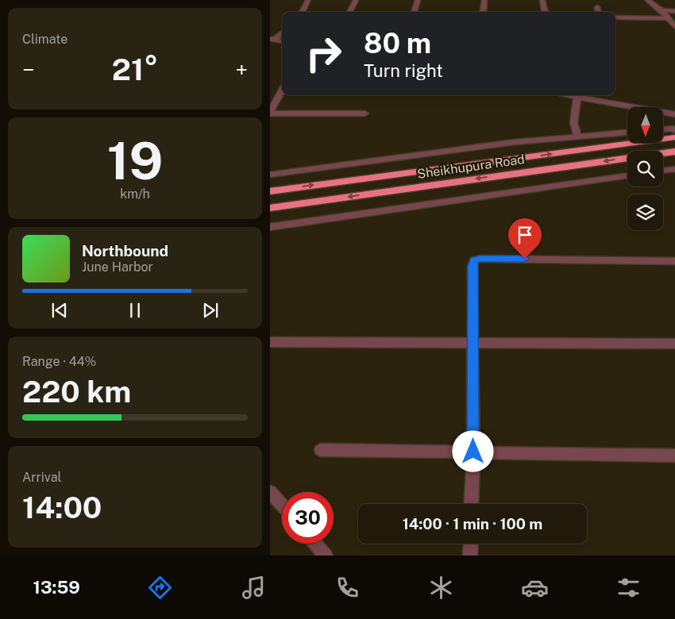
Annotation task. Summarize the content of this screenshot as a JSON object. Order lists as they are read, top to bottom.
{
  "streets": {
    "highway": ["Sheikhupura Road"]
  },
  "north": "bottom",
  "page": {
    "tile": [
      "Climate",
      ["19", "km/h"],
      ["Range · 44%", "220 km"],
      ["Arrival", "14:00"]
    ],
    "turn": ["80 m", "Turn right"],
    "heat": ["−", "21°", "+"],
    "song": ["Northbound", "June Harbor"],
    "limit": "30",
    "trip": "14:00 · 1 min · 100 m",
    "tabs": "13:59"
  }
}
